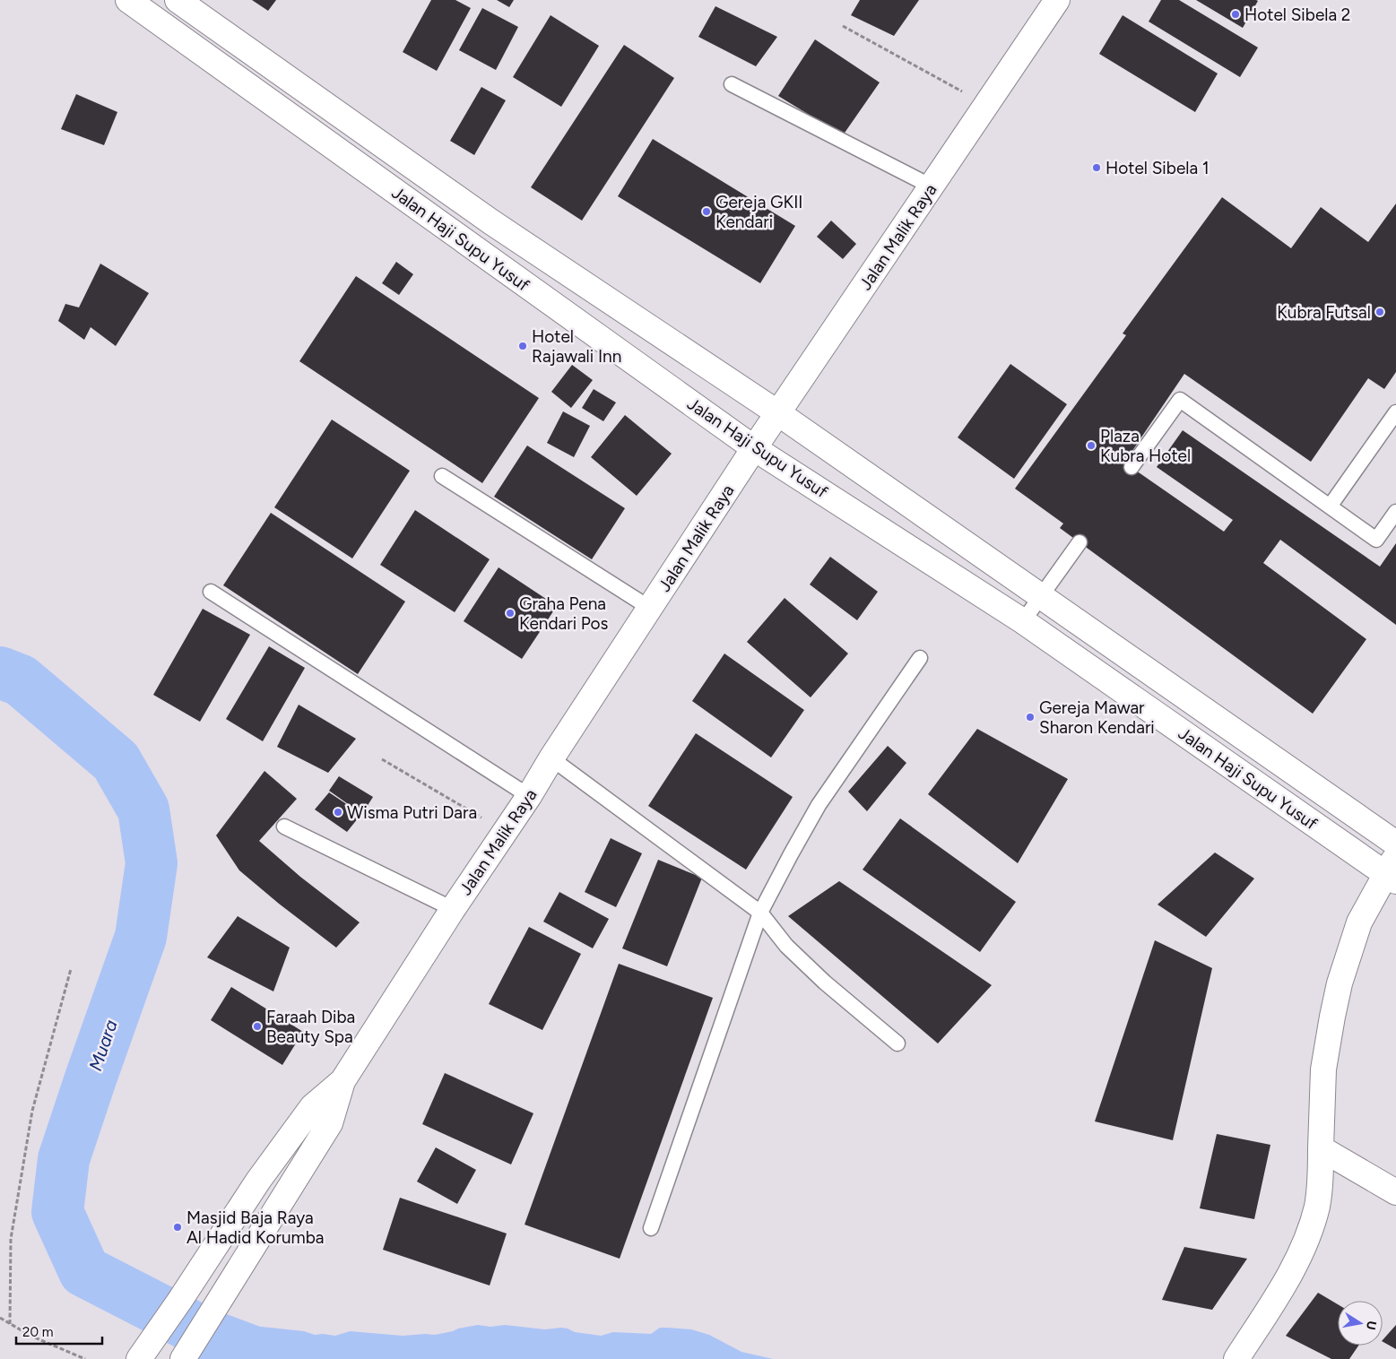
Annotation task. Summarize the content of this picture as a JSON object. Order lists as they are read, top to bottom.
{
  "streets": {
    "street": ["Jalan Malik Raya", "Jalan Haji Supu Yusuf"]
  },
  "crossings": [
    ["Jalan Malik Raya", "Jalan Haji Supu Yusuf"]
  ],
  "water": ["Muara"],
  "places": [
    "Hotel Sibela 2",
    "Hotel Sibela 1",
    "Gereja GKII Kendari",
    "Kubra Futsal",
    "Hotel Rajawali Inn",
    "Plaza Kubra Hotel",
    "Graha Pena Kendari Pos",
    "Gereja Mawar Sharon Kendari",
    "Wisma Putri Dara",
    "Faraah Diba Beauty Spa",
    "Masjid Baja Raya Al Hadid Korumba"
  ],
  "scale_bar": "20 m",
  "north": "right"
}
